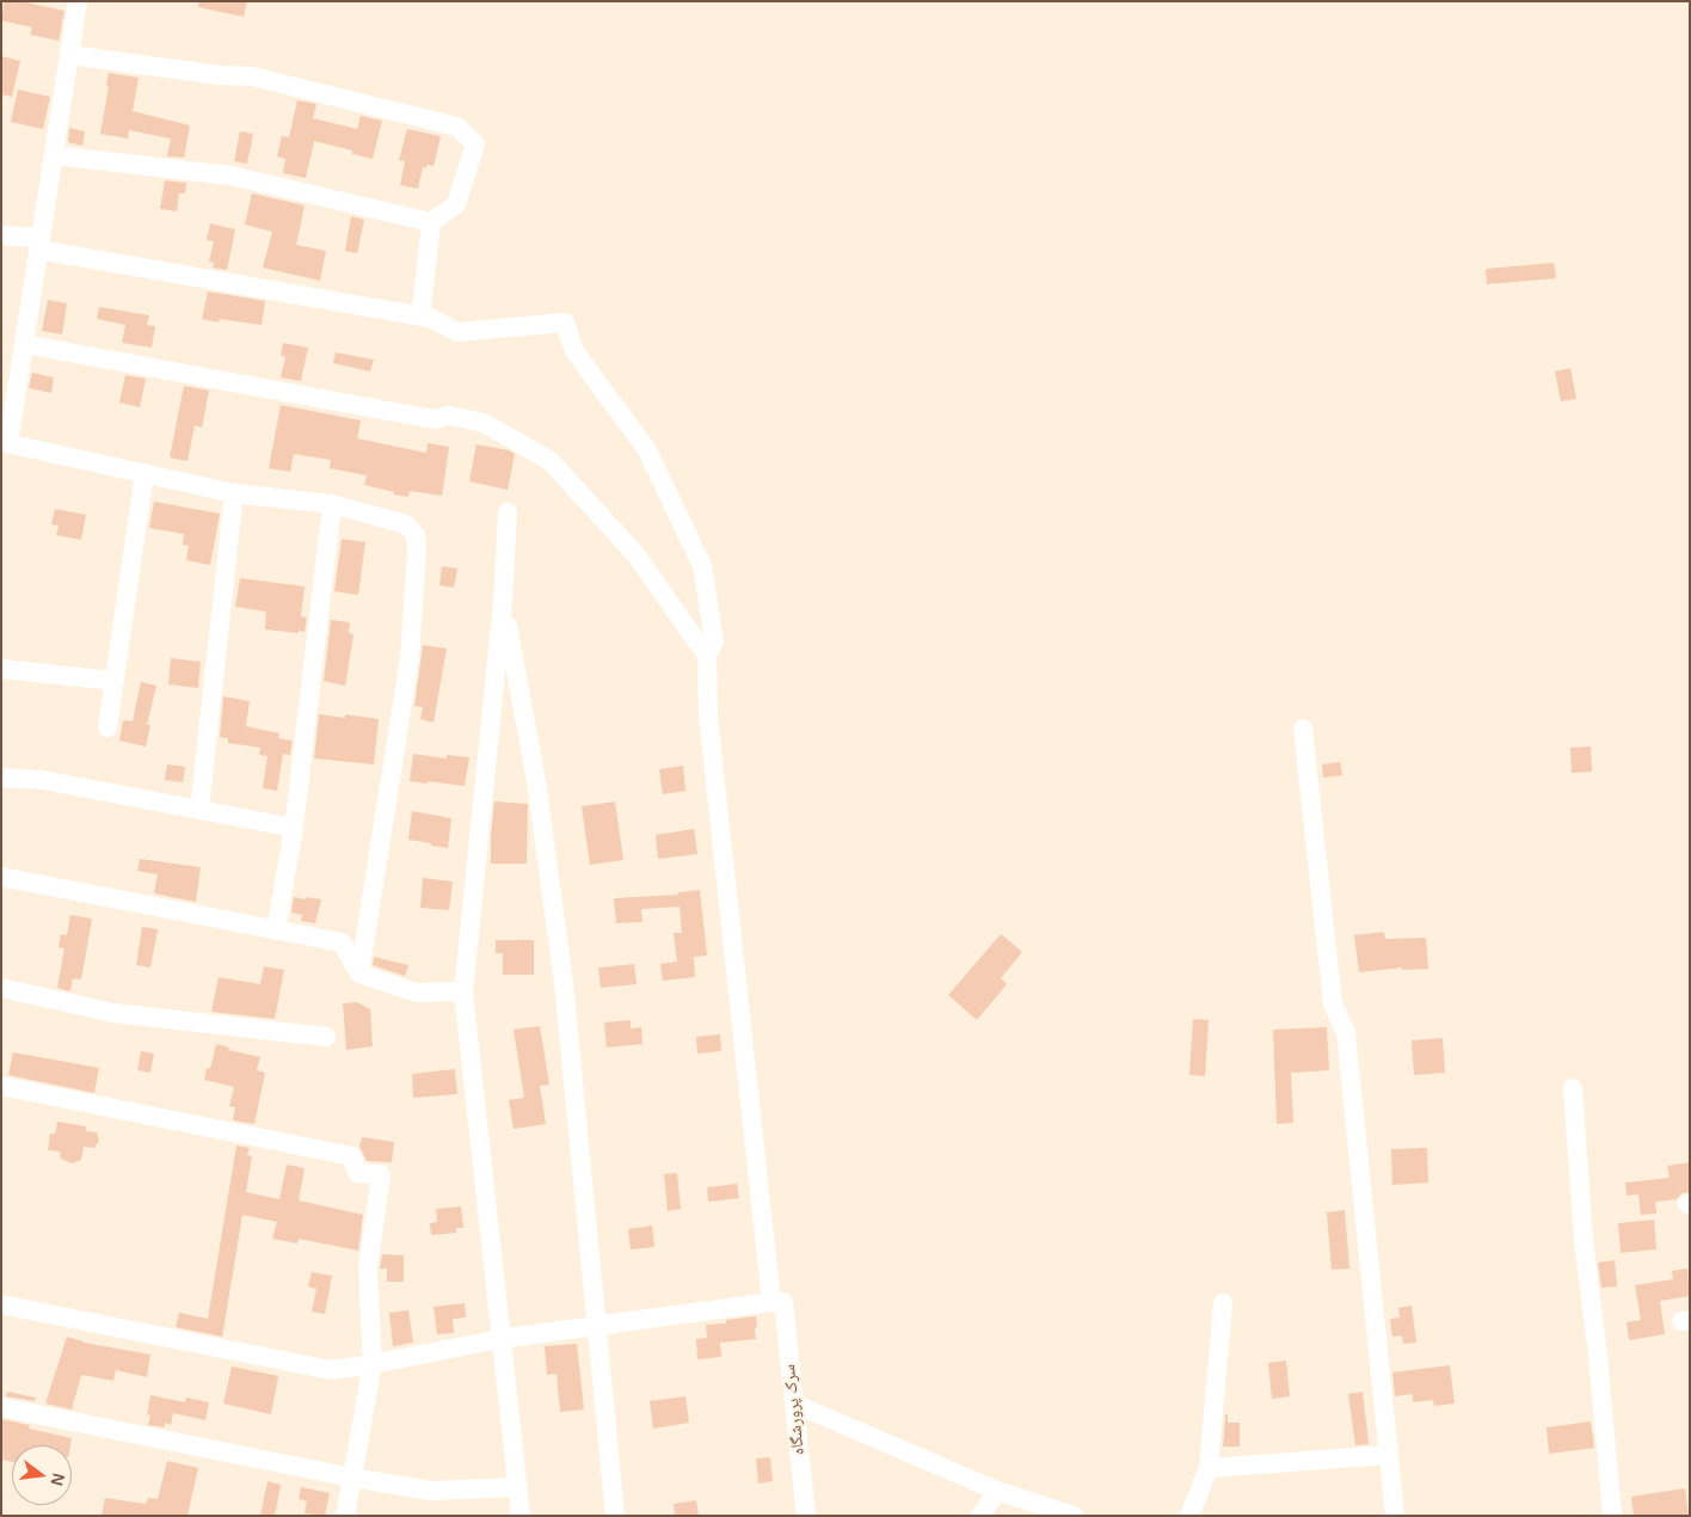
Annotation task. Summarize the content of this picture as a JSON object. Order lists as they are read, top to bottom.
{
  "streets": {
    "street": ["سرک پرورشگاه"]
  },
  "north": "right"
}
